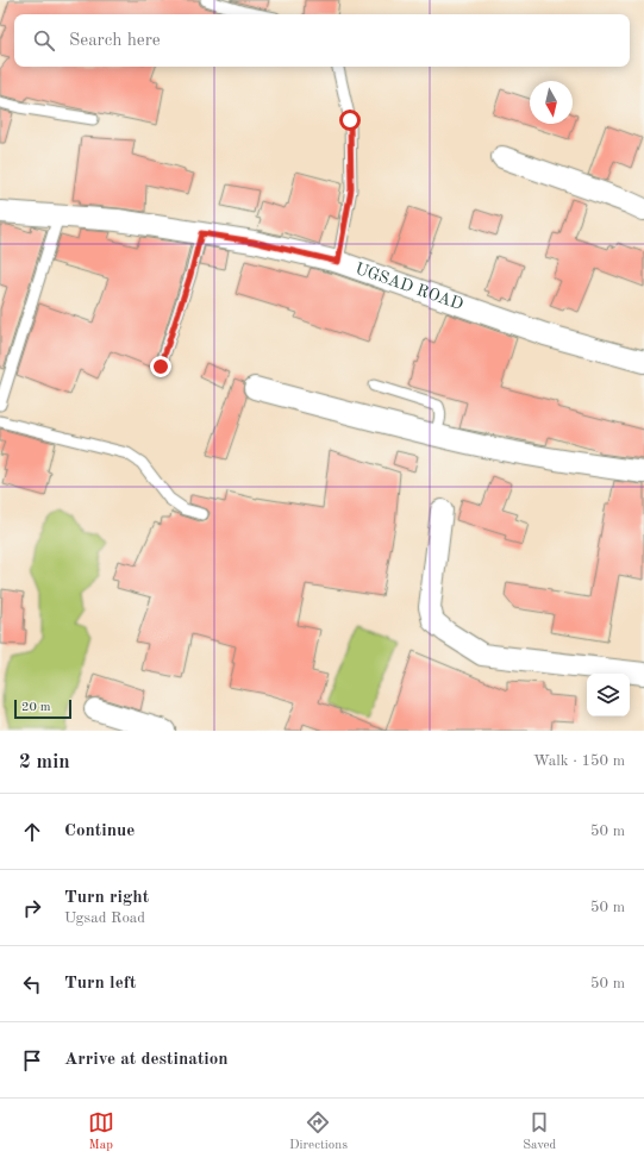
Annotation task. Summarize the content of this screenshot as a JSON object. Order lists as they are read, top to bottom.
{
  "streets": {
    "street": ["UGSAD ROAD"]
  },
  "scale_bar": "20 m",
  "north": "bottom",
  "page": {
    "search": "Search here",
    "scale": "20 m",
    "heading": ["2 min", "Walk · 150 m"],
    "list": [
      ["Continue", "50 m"],
      ["Turn right", "Ugsad Road", "50 m"],
      ["Turn left", "50 m"],
      "Arrive at destination"
    ],
    "nav": ["Map", "Directions", "Saved"]
  }
}
